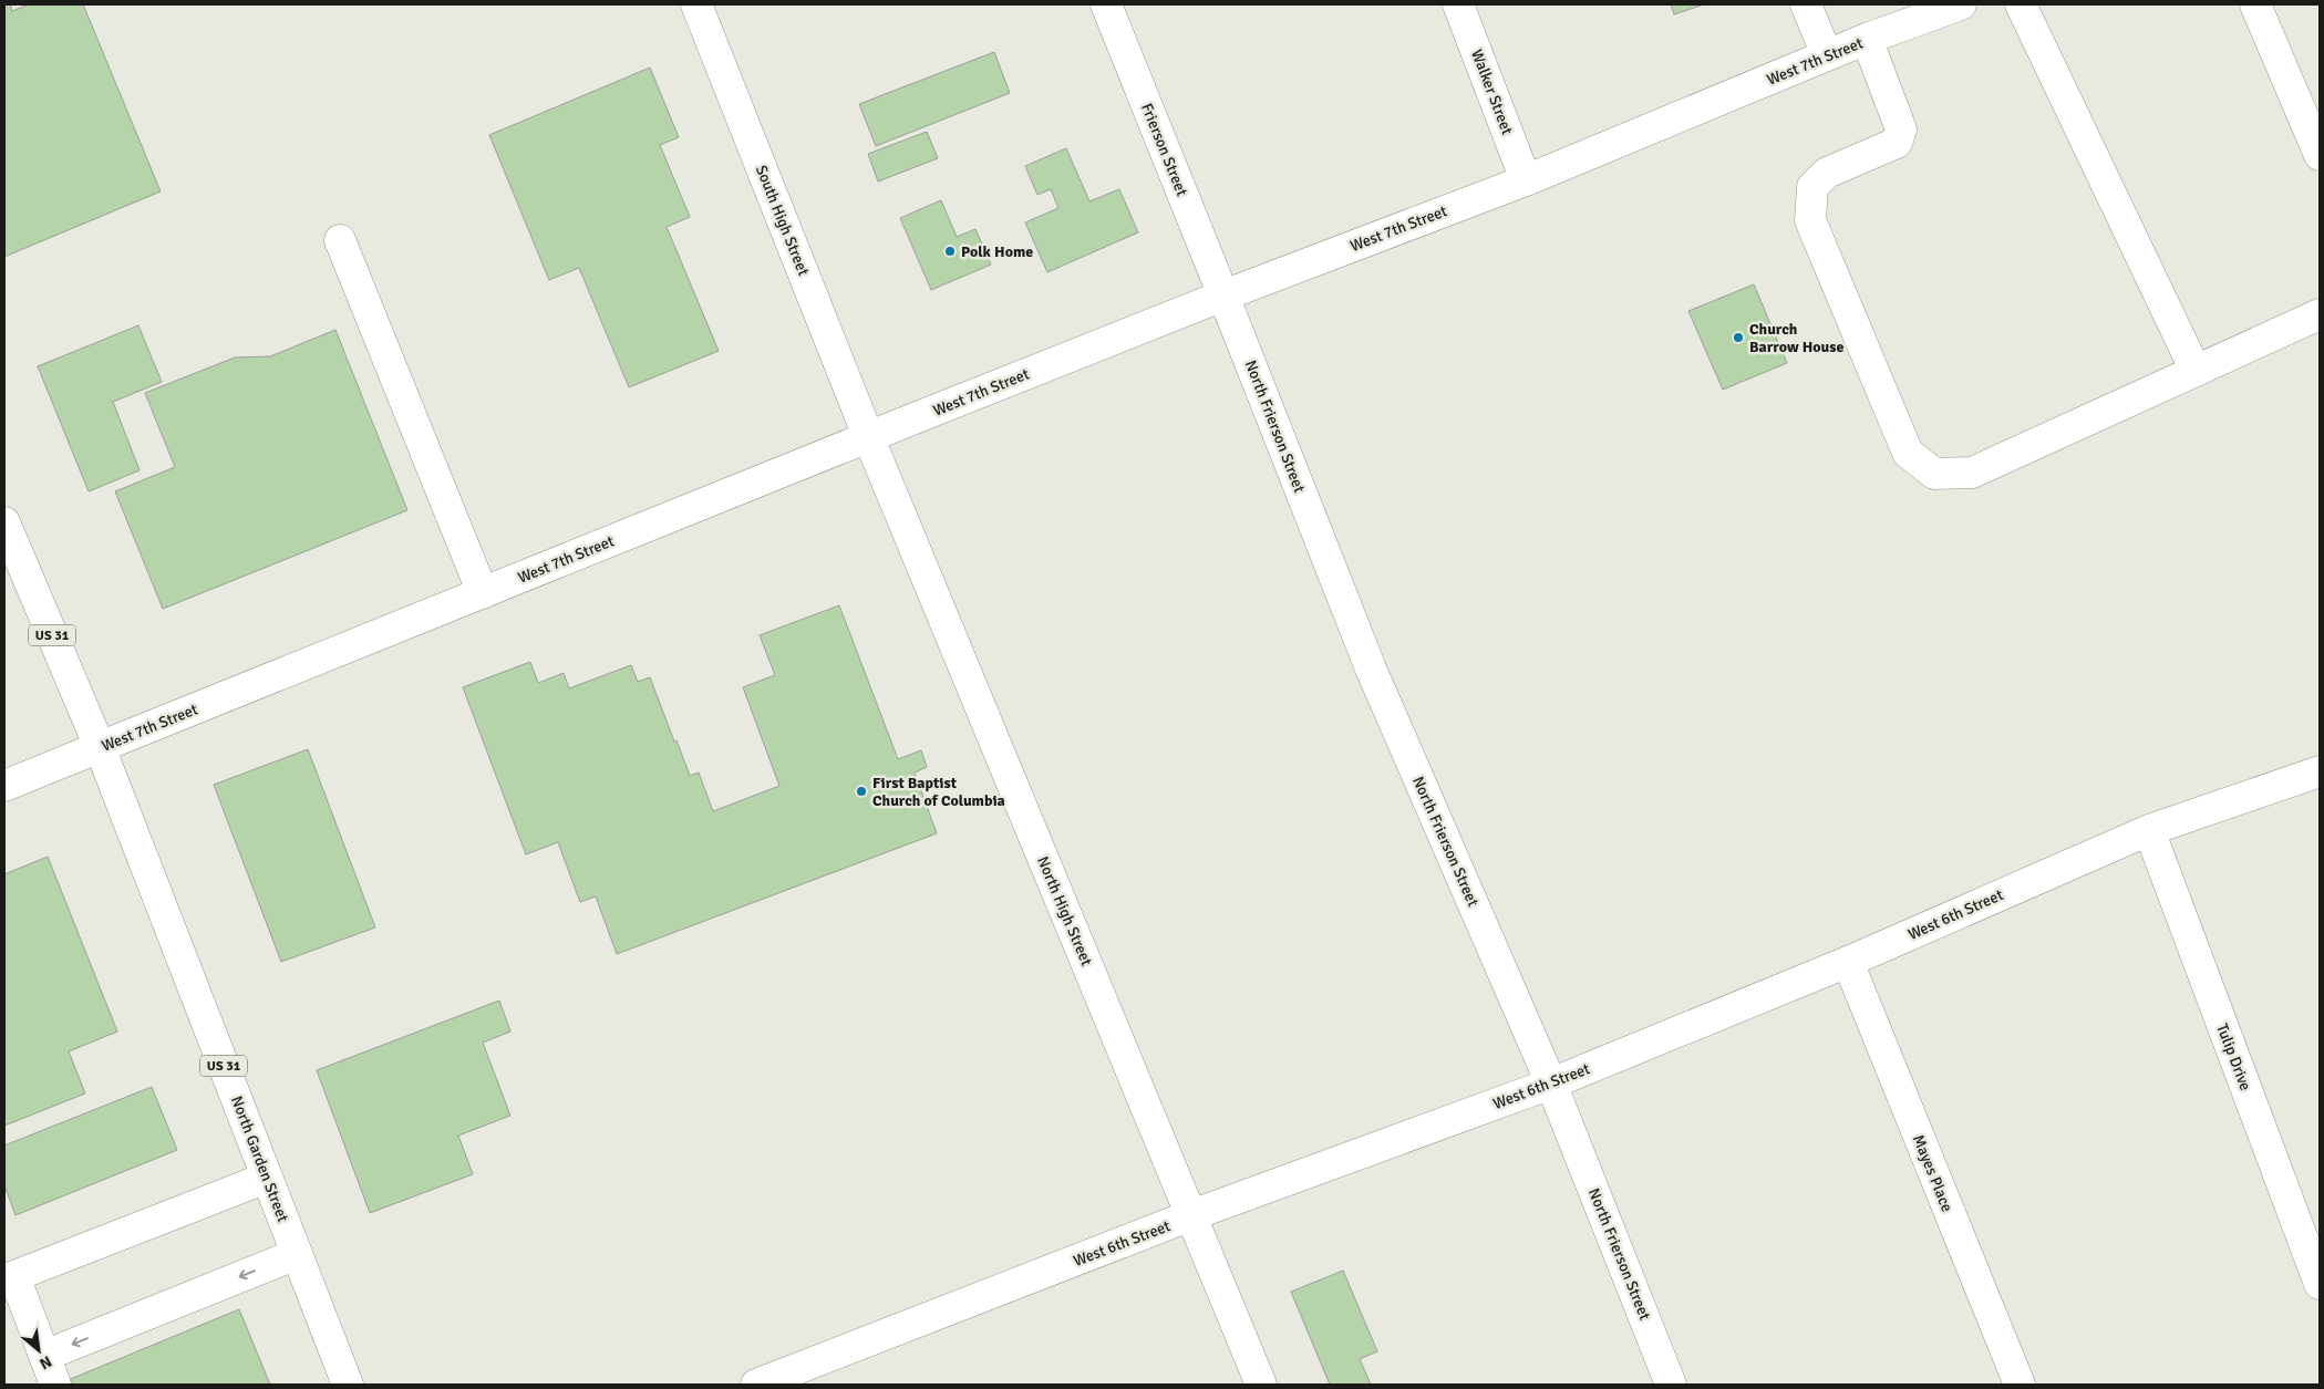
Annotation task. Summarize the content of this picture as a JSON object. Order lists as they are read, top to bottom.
{
  "streets": {
    "street": [
      "West 7th Street",
      "Walker Street",
      "Frierson Street",
      "South High Street",
      "North Frierson Street",
      "US 31",
      "North High Street",
      "West 6th Street",
      "Tulip Drive",
      "North Garden Street",
      "Mayes Place"
    ]
  },
  "crossings": [
    ["West 7th Street", "Walker Street"],
    ["West 7th Street", "Frierson Street"],
    ["West 7th Street", "South High Street"],
    ["West 7th Street", "North Frierson Street"],
    ["West 7th Street", "US 31"],
    ["West 7th Street", "North High Street"],
    ["West 7th Street", "North Garden Street"],
    ["Frierson Street", "North Frierson Street"],
    ["South High Street", "North High Street"],
    ["North Frierson Street", "West 6th Street"],
    ["US 31", "North Garden Street"],
    ["North High Street", "West 6th Street"],
    ["West 6th Street", "Tulip Drive"],
    ["West 6th Street", "Mayes Place"]
  ],
  "places": ["Polk Home", "Church Barrow House", "First Baptist Church of Columbia"],
  "north": "bottom right"
}
